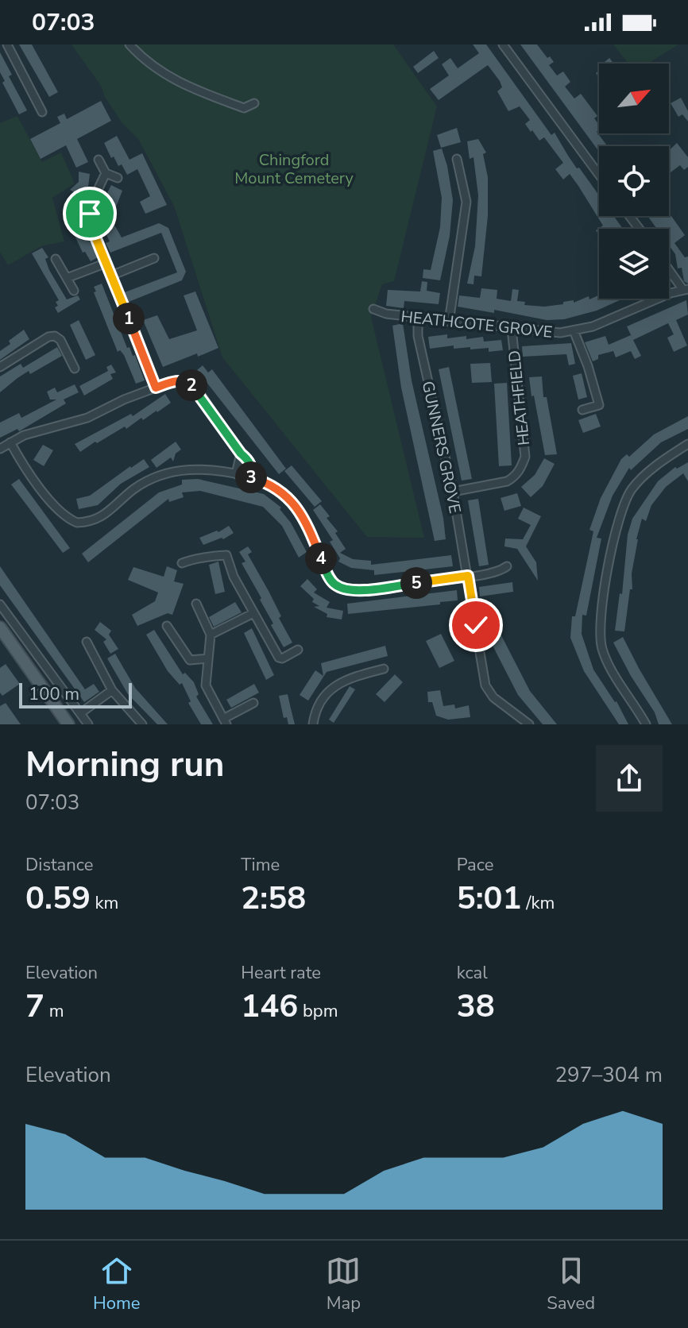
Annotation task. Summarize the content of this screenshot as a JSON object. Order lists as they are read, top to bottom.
{
  "streets": {
    "street": ["HEATHCOTE GROVE", "HEATHFIELD", "GUNNERS GROVE"]
  },
  "crossings": [
    ["HEATHCOTE GROVE", "HEATHFIELD"],
    ["HEATHCOTE GROVE", "GUNNERS GROVE"],
    ["HEATHFIELD", "GUNNERS GROVE"]
  ],
  "parks": ["Chingford Mount Cemetery"],
  "scale_bar": "100 m",
  "north": "top right",
  "page": {
    "status": "07:03",
    "pins": [
      "1",
      "2",
      "3",
      "4",
      "5"
    ],
    "scale": "100 m",
    "heading": ["Morning run", "07:03"],
    "stats": [
      ["Distance", "0.59 km"],
      ["Time", "2:58"],
      ["Pace", "5:01 /km"],
      ["Elevation", "7 m"],
      ["Heart rate", "146 bpm"],
      ["kcal", "38"]
    ],
    "chart": ["Elevation", "297–304 m"],
    "tabs": ["Home", "Map", "Saved"]
  }
}
